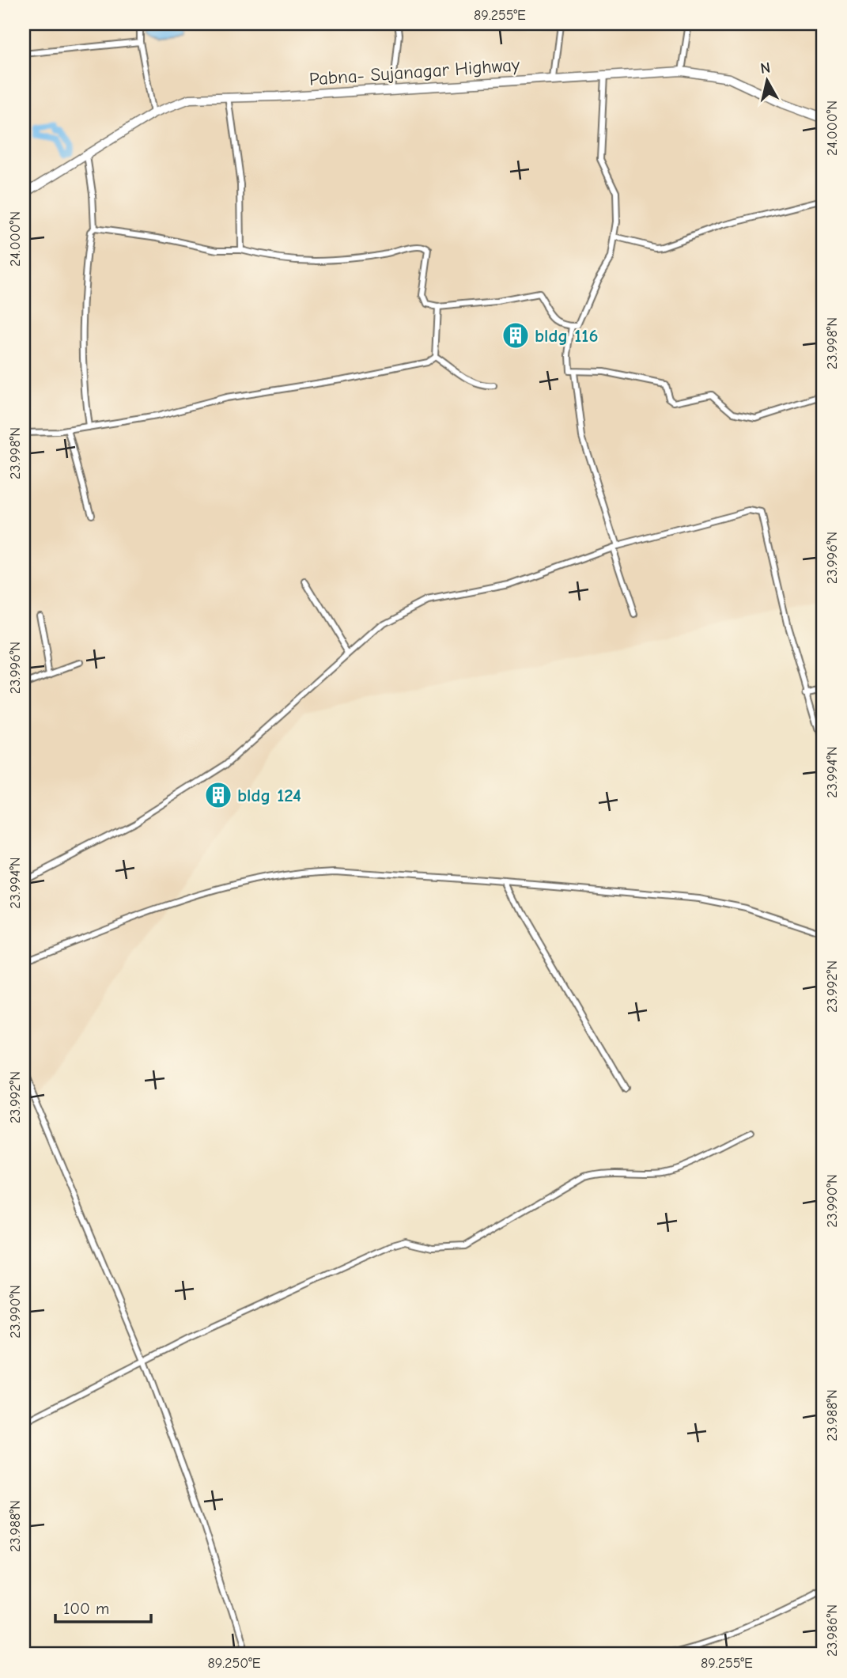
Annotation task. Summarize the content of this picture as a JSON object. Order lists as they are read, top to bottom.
{
  "streets": {
    "main road": ["Pabna- Sujanagar Highway"]
  },
  "places": {
    "building": ["bldg 116", "bldg 124"]
  },
  "scale_bar": "100 m",
  "north": "top",
  "coordinates": [
    "89.255°E",
    "24.000°N",
    "23.998°N",
    "23.996°N",
    "23.994°N",
    "23.992°N",
    "23.990°N",
    "23.988°N",
    "23.986°N",
    "89.250°E"
  ]
}
